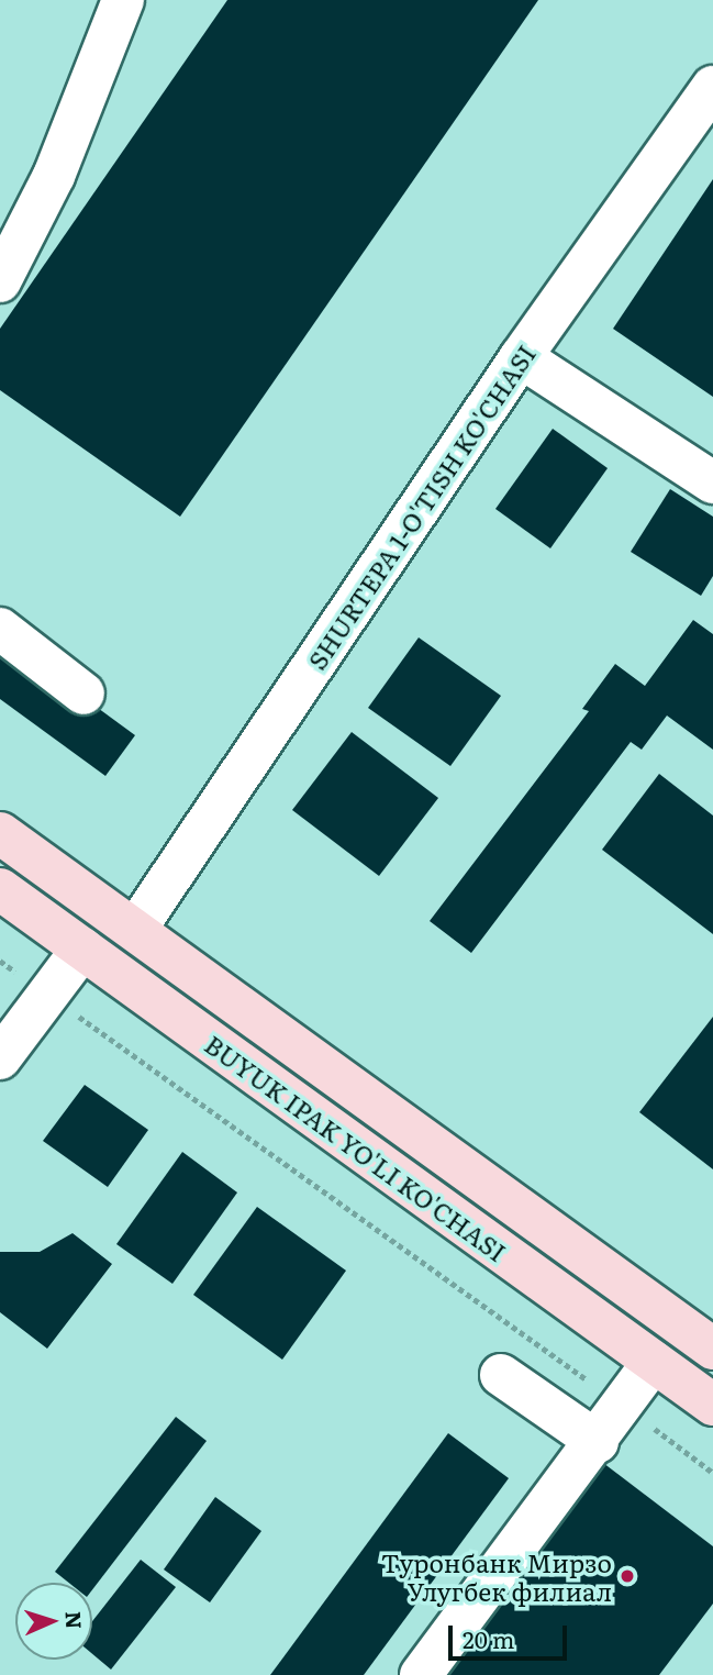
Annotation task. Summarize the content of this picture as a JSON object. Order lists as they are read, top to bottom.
{
  "streets": {
    "main road": ["BUYUK IPAK YO'LI KO'CHASI"],
    "street": ["SHURTEPA 1-O'TISH KO'CHASI"]
  },
  "crossings": [
    ["SHURTEPA 1-O'TISH KO'CHASI", "BUYUK IPAK YO'LI KO'CHASI"]
  ],
  "places": ["Туронбанк Мирзо Улугбек филиал"],
  "scale_bar": "20 m",
  "north": "right"
}
